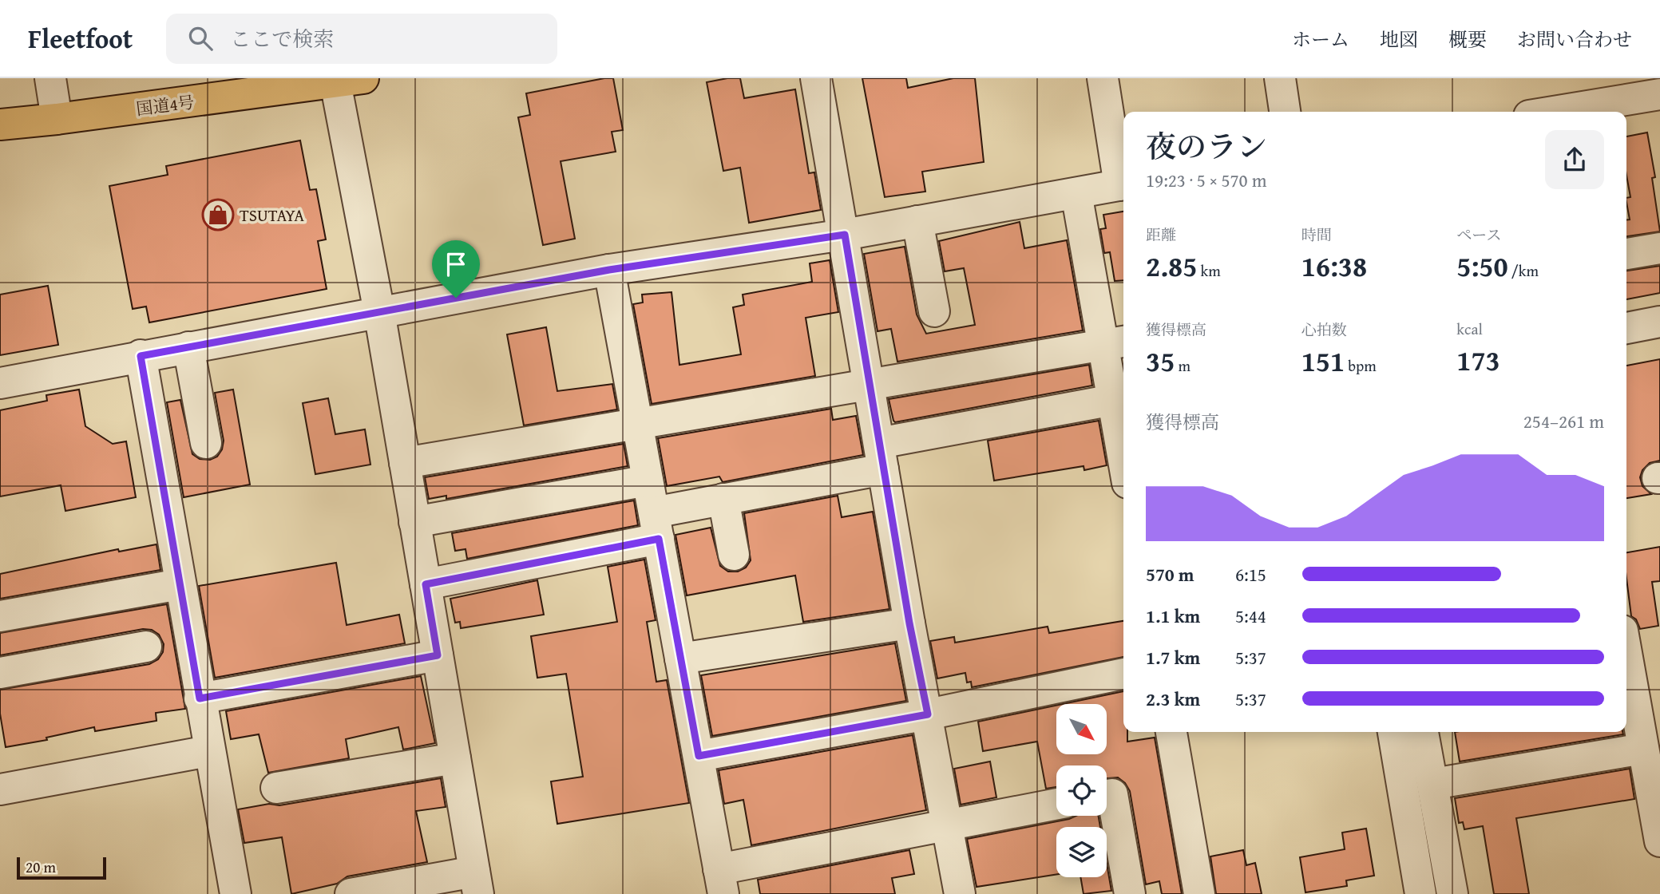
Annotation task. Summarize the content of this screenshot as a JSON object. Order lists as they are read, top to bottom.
{
  "streets": {
    "highway": ["国道4号"]
  },
  "places": {
    "shop": ["TSUTAYA"]
  },
  "scale_bar": "20 m",
  "north": "bottom right",
  "page": {
    "header": "Fleetfoot",
    "search": "ここで検索",
    "nav": [
      "ホーム",
      "地図",
      "概要",
      "お問い合わせ"
    ],
    "heading": ["夜のラン", "19:23 · 5 × 570 m"],
    "stats": [
      ["距離", "2.85 km"],
      ["時間", "16:38"],
      ["ペース", "5:50 /km"],
      ["獲得標高", "35 m"],
      ["心拍数", "151 bpm"],
      ["kcal", "173"]
    ],
    "chart": ["獲得標高", "254–261 m"],
    "list": [
      {
        "name": "570 m",
        "note": "6:15"
      },
      {
        "name": "1.1 km",
        "note": "5:44"
      },
      {
        "name": "1.7 km",
        "note": "5:37"
      },
      {
        "name": "2.3 km",
        "note": "5:37"
      }
    ],
    "scale": "20 m"
  }
}
